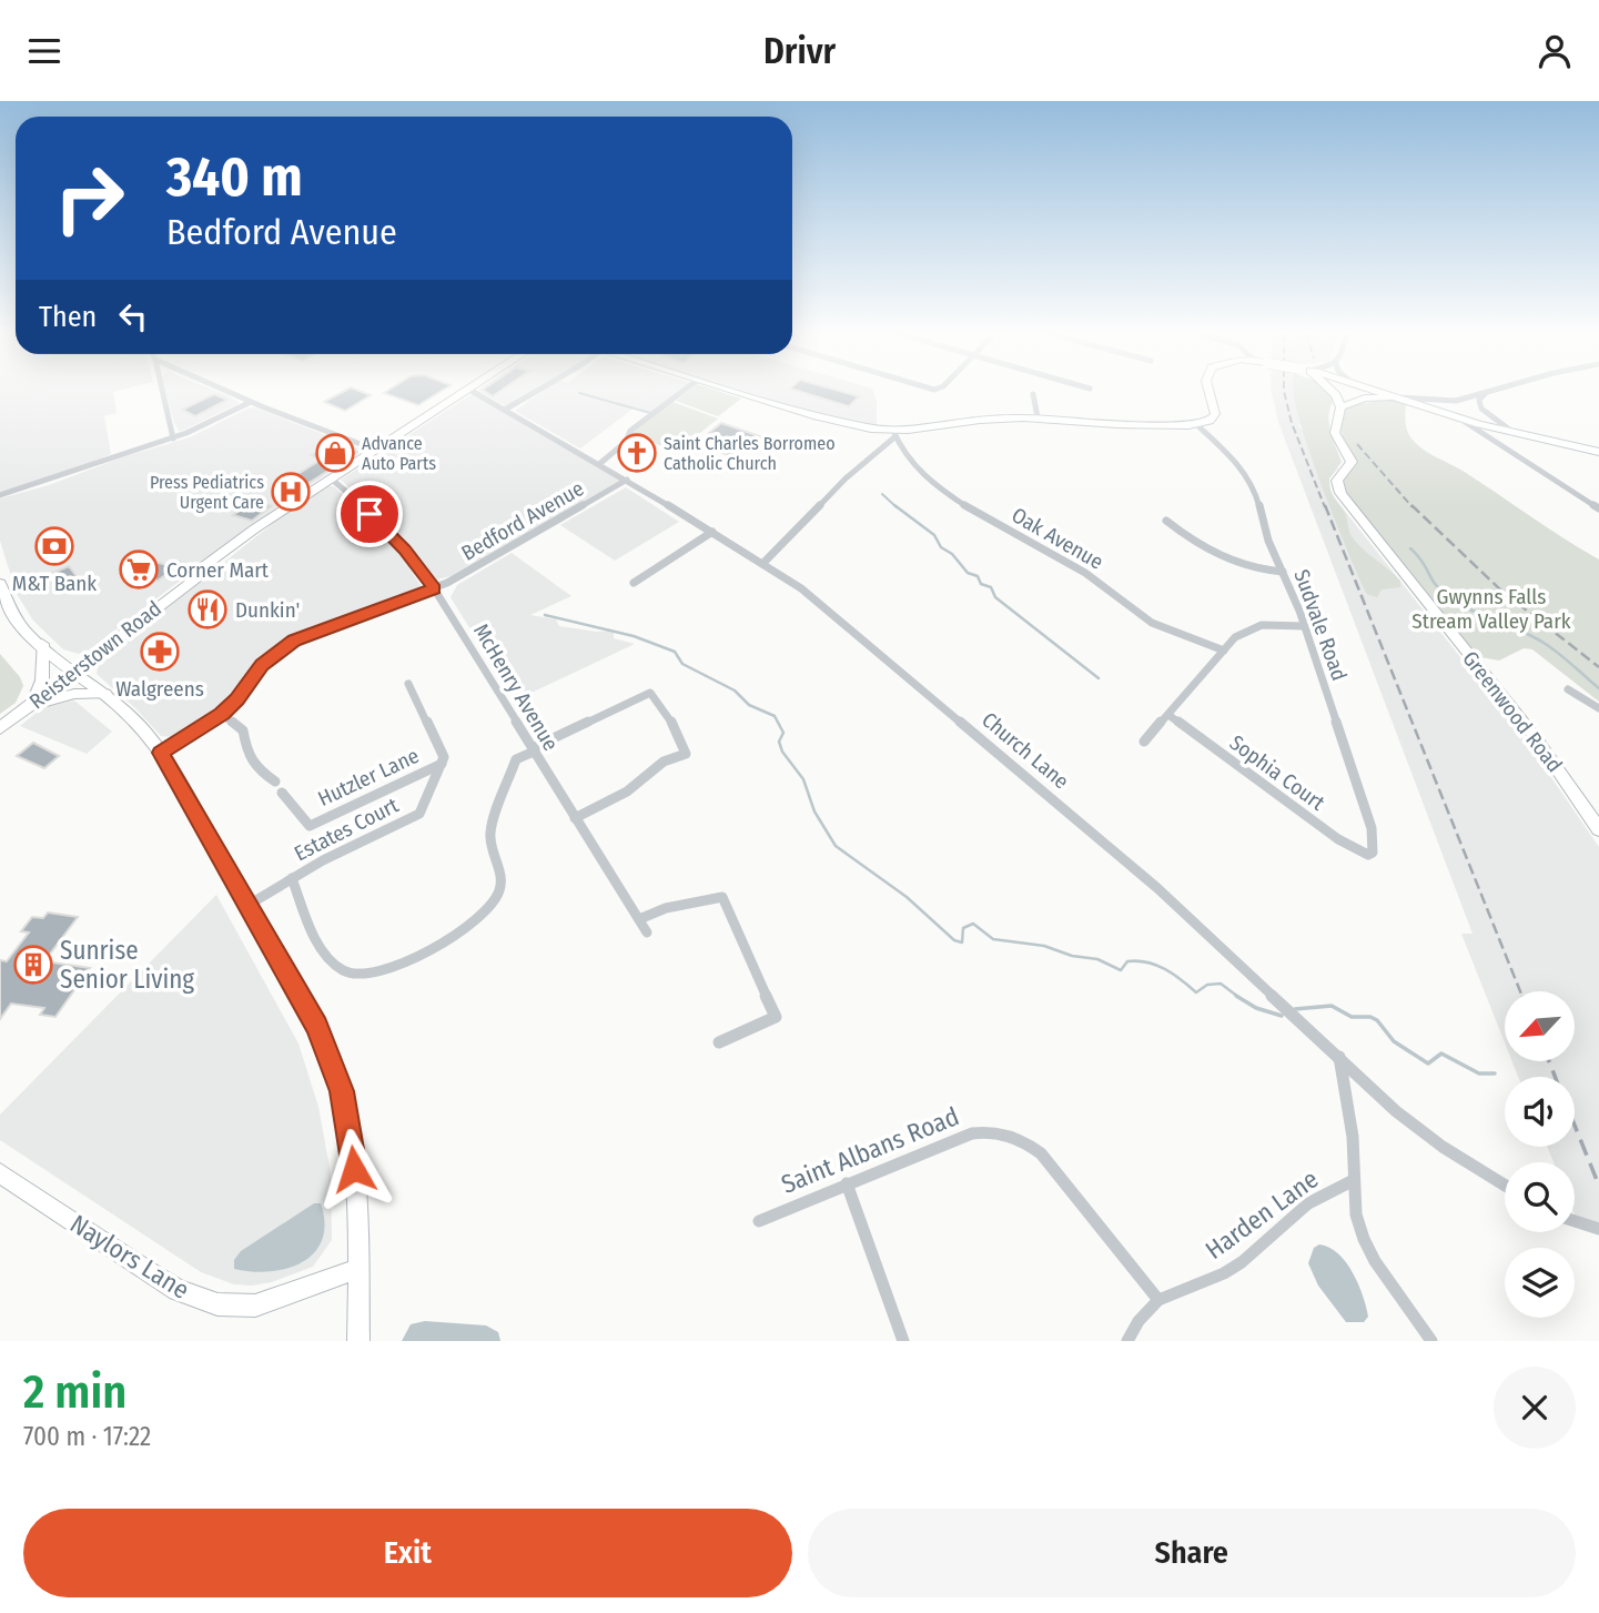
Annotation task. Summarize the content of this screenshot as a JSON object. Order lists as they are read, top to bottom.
{
  "streets": {
    "main road": ["Reisterstown Road"],
    "street": [
      "Bedford Avenue",
      "Oak Avenue",
      "Sudvale Road",
      "McHenry Avenue",
      "Greenwood Road",
      "Church Lane",
      "Sophia Court",
      "Hutzler Lane",
      "Estates Court",
      "Saint Albans Road",
      "Harden Lane",
      "Naylors Lane"
    ]
  },
  "crossings": [
    ["Bedford Avenue", "McHenry Avenue"],
    ["Bedford Avenue", "Church Lane"],
    ["Sudvale Road", "Sophia Court"],
    ["Reisterstown Road", "McHenry Avenue"],
    ["Hutzler Lane", "Estates Court"],
    ["Saint Albans Road", "Harden Lane"]
  ],
  "parks": ["Gwynns Falls Stream Valley Park"],
  "places": {
    "shop": ["Advance Auto Parts"],
    "church": ["Saint Charles Borromeo Catholic Church"],
    "hospital": ["Press Pediatrics Urgent Care"],
    "bank": ["M&T Bank"],
    "supermarket": ["Corner Mart"],
    "restaurant": ["Dunkin'"],
    "pharmacy": ["Walgreens"],
    "building": ["Sunrise Senior Living"]
  },
  "north": "bottom left",
  "page": {
    "header": "Drivr",
    "turn": ["340 m", "Bedford Avenue"],
    "then": "Then",
    "heading": ["2 min", "700 m · 17:22"],
    "buttons": ["Exit", "Share"]
  }
}
